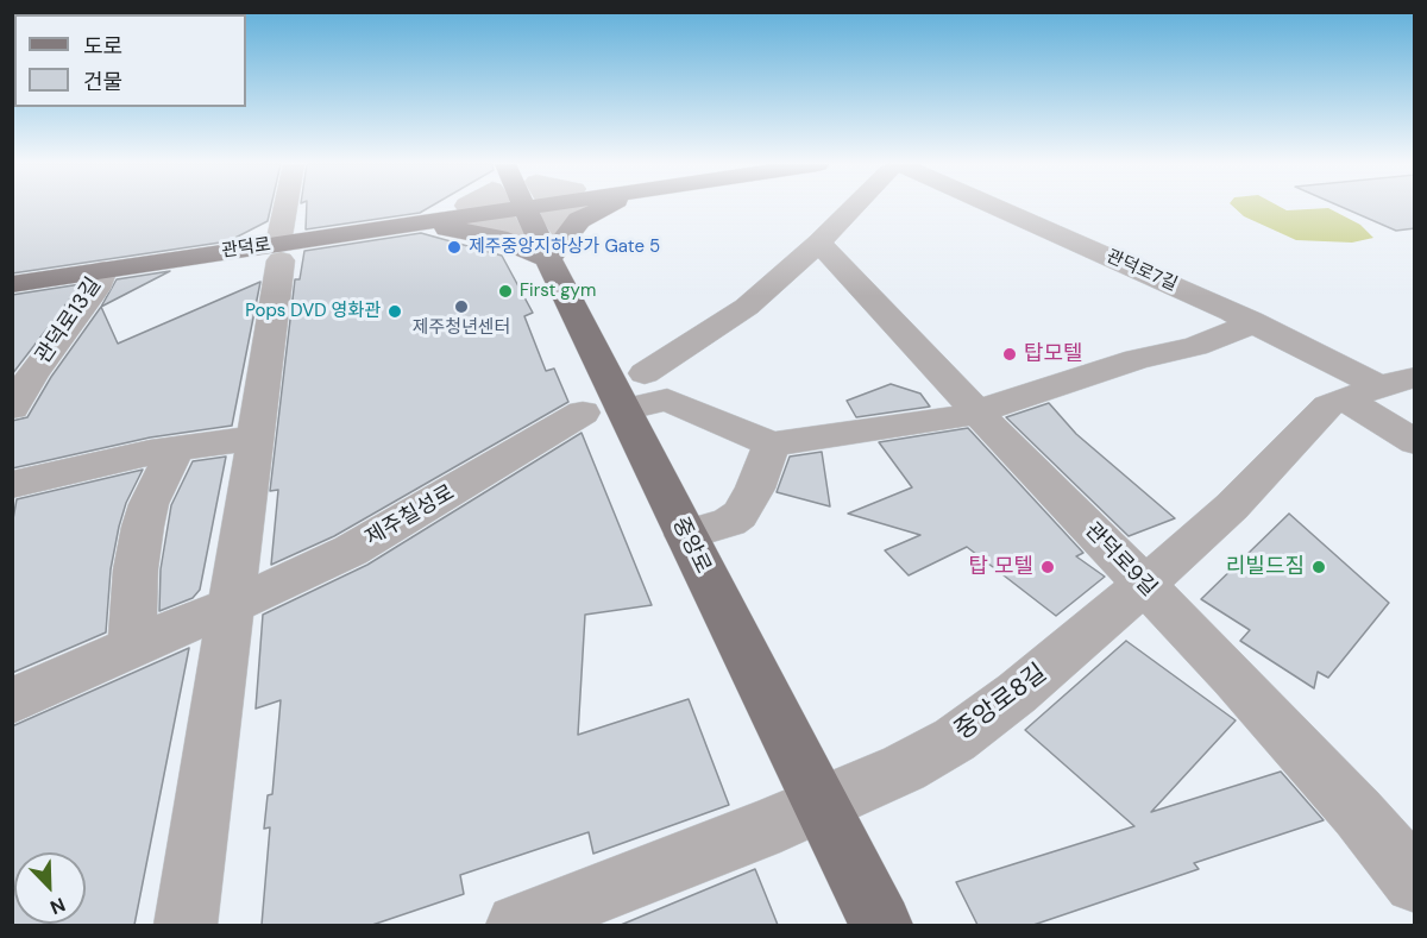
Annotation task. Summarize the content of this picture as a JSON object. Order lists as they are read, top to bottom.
{
  "streets": {
    "main road": ["관덕로", "중앙로"],
    "street": [
      "관덕로7길",
      "관덕로13길",
      "제주칠성로",
      "관덕로9길",
      "중앙로8길"
    ]
  },
  "crossings": [
    ["관덕로", "관덕로13길"],
    ["관덕로7길", "중앙로8길"],
    ["제주칠성로", "중앙로"],
    ["제주칠성로", "관덕로9길"],
    ["중앙로", "중앙로8길"],
    ["관덕로9길", "중앙로8길"]
  ],
  "places": [
    "제주중앙지하상가 Gate 5",
    "First gym",
    "제주청년센터",
    "Pops DVD 영화관",
    "탑모텔",
    "탑 모텔",
    "리빌드짐"
  ],
  "legend": ["도로", "건물"],
  "north": "bottom right"
}
